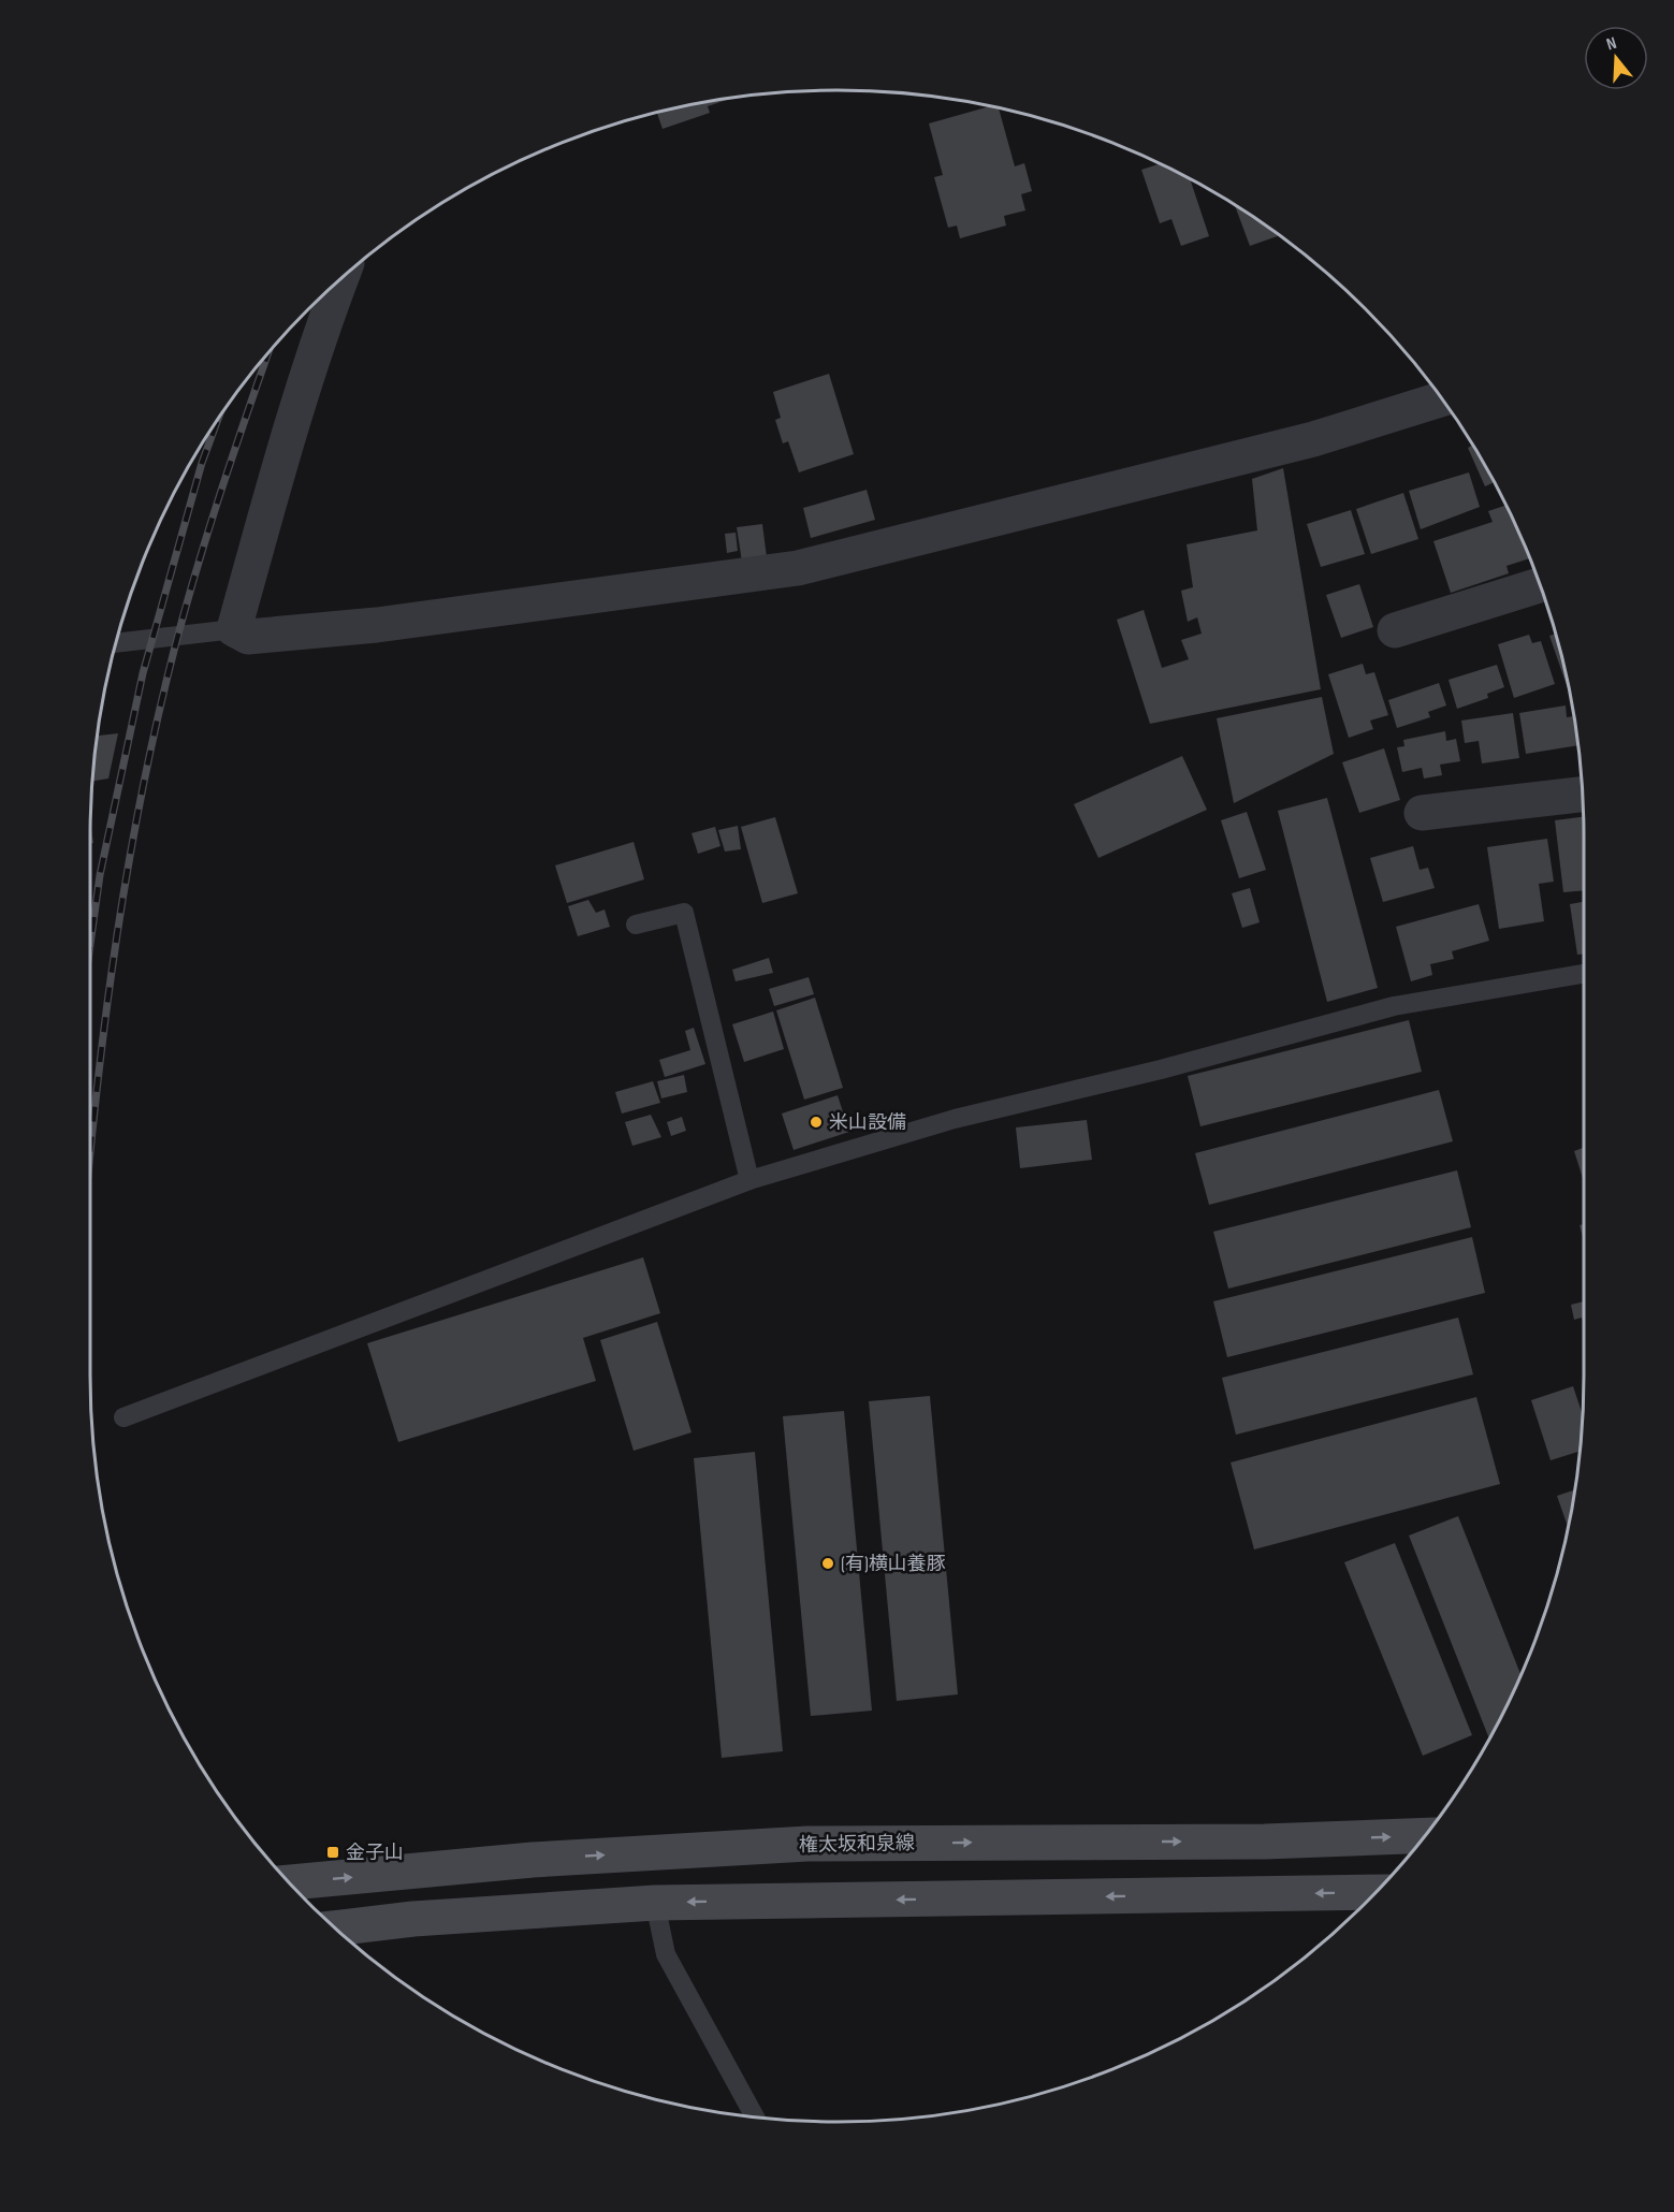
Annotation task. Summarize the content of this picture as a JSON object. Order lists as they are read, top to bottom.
{
  "streets": {
    "street": ["権太坂和泉線"]
  },
  "places": {
    "other": ["米山設備", "(有)横山養豚"],
    "transit": ["金子山"]
  },
  "north": "top"
}
